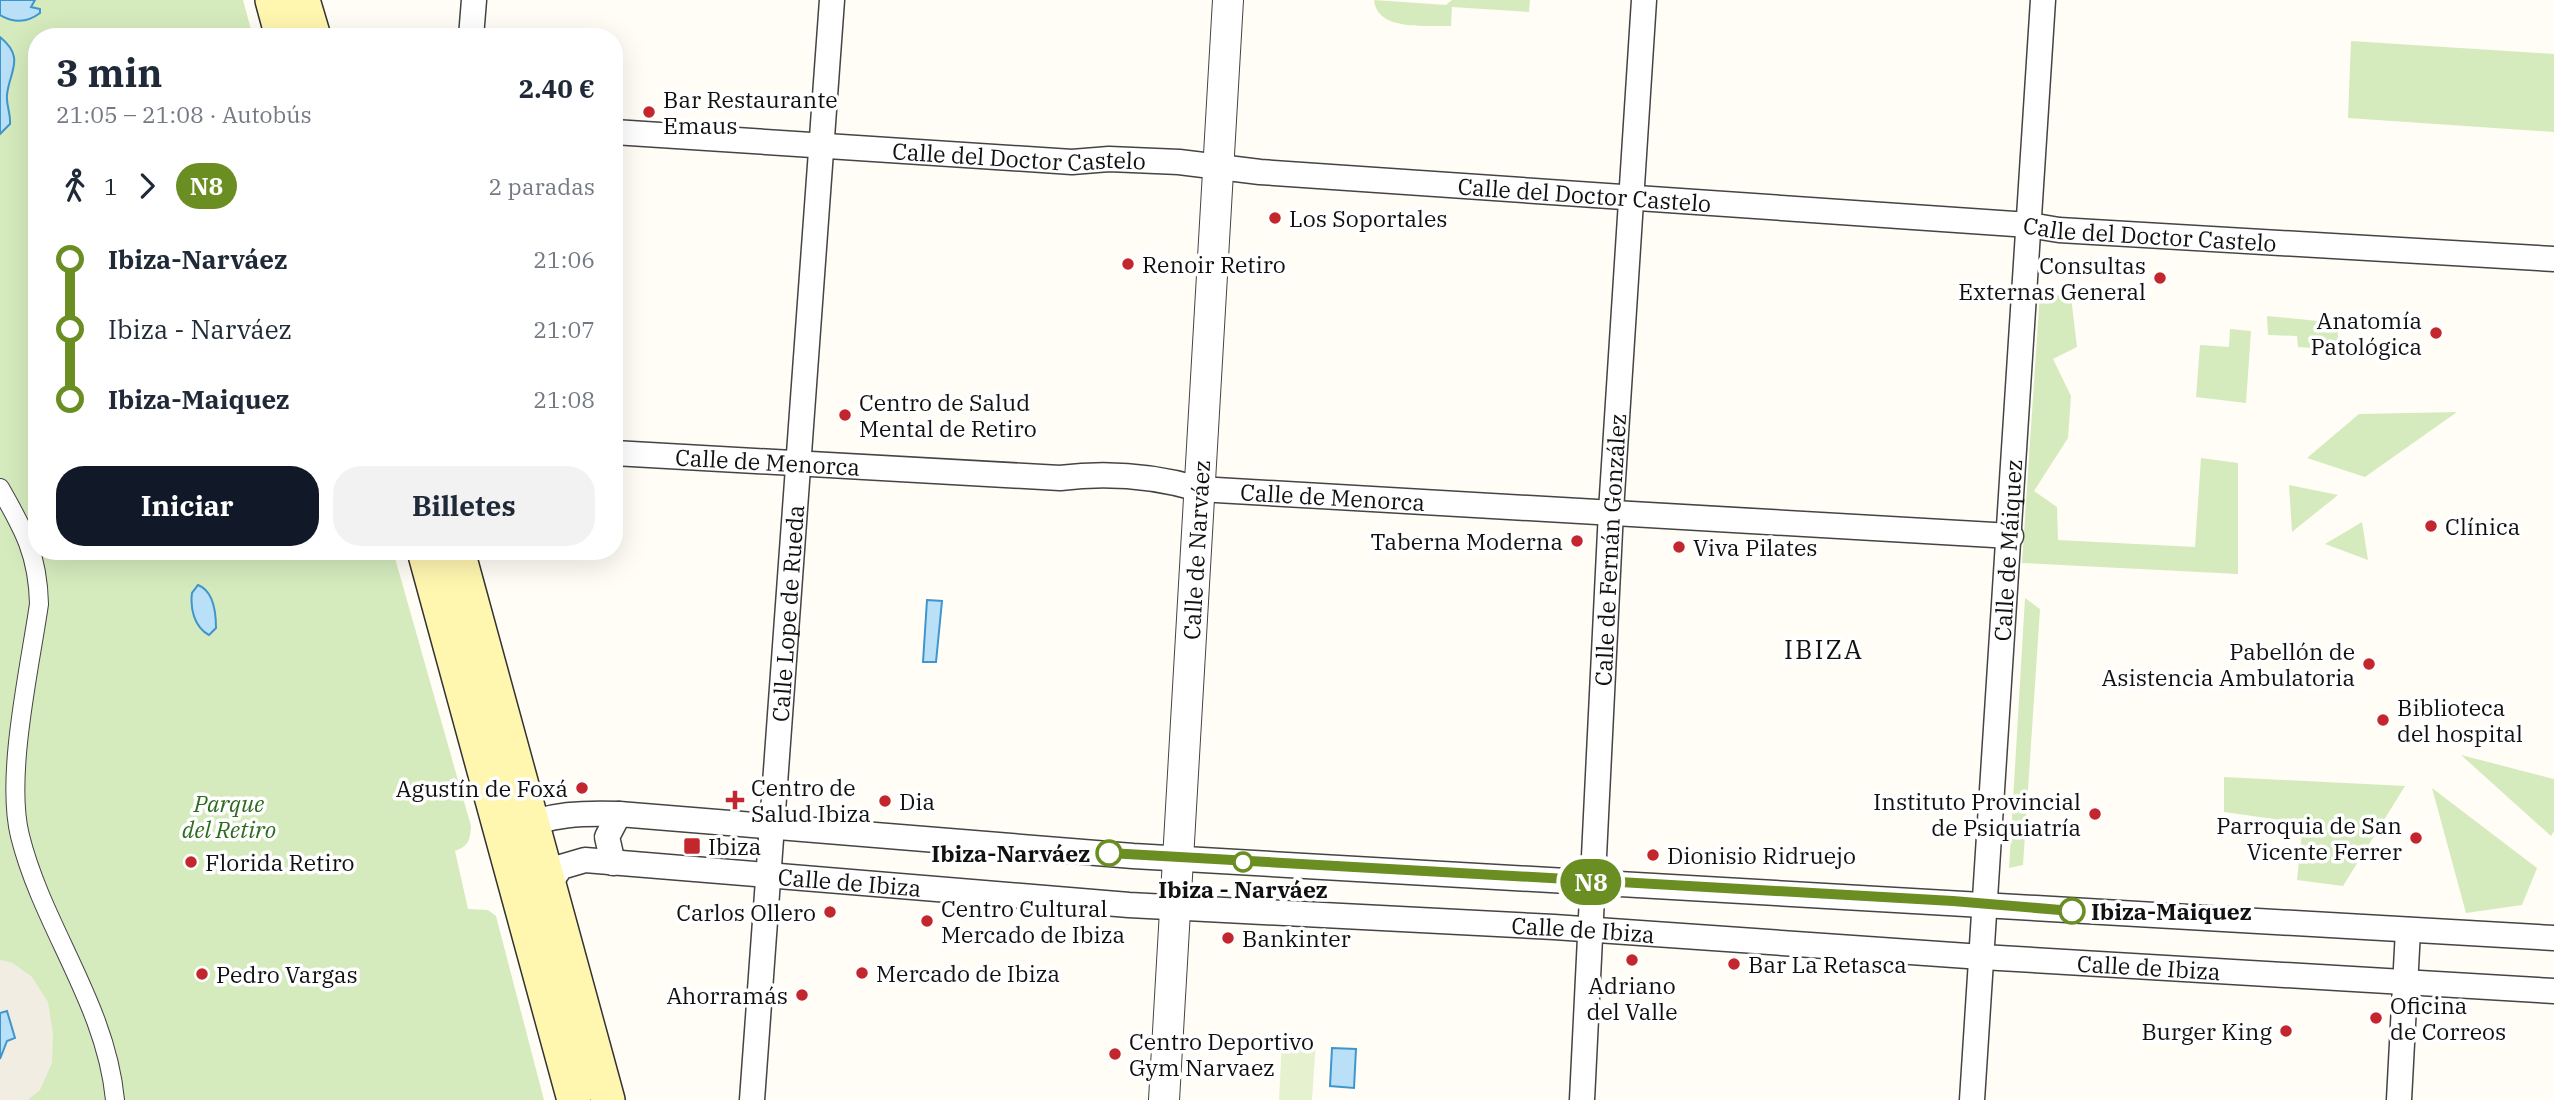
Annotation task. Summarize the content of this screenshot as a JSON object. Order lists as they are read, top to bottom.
{
  "streets": {
    "street": [
      "Calle del Doctor Castelo",
      "Calle de Menorca",
      "Calle de Narváez",
      "Calle de Fernán González",
      "Calle de Máiquez",
      "Calle Lope de Rueda",
      "Calle de Ibiza"
    ]
  },
  "crossings": [
    ["Calle del Doctor Castelo", "Calle de Narváez"],
    ["Calle del Doctor Castelo", "Calle de Fernán González"],
    ["Calle del Doctor Castelo", "Calle de Máiquez"],
    ["Calle del Doctor Castelo", "Calle Lope de Rueda"],
    ["Calle de Menorca", "Calle de Narváez"],
    ["Calle de Menorca", "Calle de Fernán González"],
    ["Calle de Menorca", "Calle de Máiquez"],
    ["Calle de Menorca", "Calle Lope de Rueda"],
    ["Calle de Narváez", "Calle de Ibiza"],
    ["Calle de Fernán González", "Calle de Ibiza"],
    ["Calle de Máiquez", "Calle de Ibiza"],
    ["Calle Lope de Rueda", "Calle de Ibiza"]
  ],
  "districts": ["IBIZA"],
  "parks": ["Parque del Retiro"],
  "places": {
    "other": [
      "Bar Restaurante Emaus",
      "Los Soportales",
      "Renoir Retiro",
      "Consultas Externas General",
      "Anatomía Patológica",
      "Centro de Salud Mental de Retiro",
      "Clínica",
      "Taberna Moderna",
      "Viva Pilates",
      "Pabellón de Asistencia Ambulatoria",
      "Biblioteca del hospital",
      "Agustín de Foxá",
      "Dia",
      "Instituto Provincial de Psiquiatría",
      "Parroquia de San Vicente Ferrer",
      "Ibiza-Narváez",
      "Dionisio Ridruejo",
      "Florida Retiro",
      "Ibiza - Narváez",
      "Ibiza-Maiquez",
      "Carlos Ollero",
      "Centro Cultural Mercado de Ibiza",
      "Bankinter",
      "Adriano del Valle",
      "Bar La Retasca",
      "Mercado de Ibiza",
      "Pedro Vargas",
      "Ahorramás",
      "Oficina de Correos",
      "Burger King",
      "Centro Deportivo Gym Narvaez"
    ],
    "health": ["Centro de Salud Ibiza"],
    "transit": ["Ibiza"]
  },
  "lines": ["bus line N8"],
  "page": {
    "on_map": "N8",
    "heading": ["3 min", "21:05 – 21:08 · Autobús", "2.40 €"],
    "legs": ["1", "N8", "2 paradas"],
    "list": [
      {
        "name": "Ibiza-Narváez",
        "value": "21:06"
      },
      {
        "name": "Ibiza - Narváez",
        "value": "21:07"
      },
      {
        "name": "Ibiza-Maiquez",
        "value": "21:08"
      }
    ],
    "buttons": ["Iniciar", "Billetes"]
  }
}
